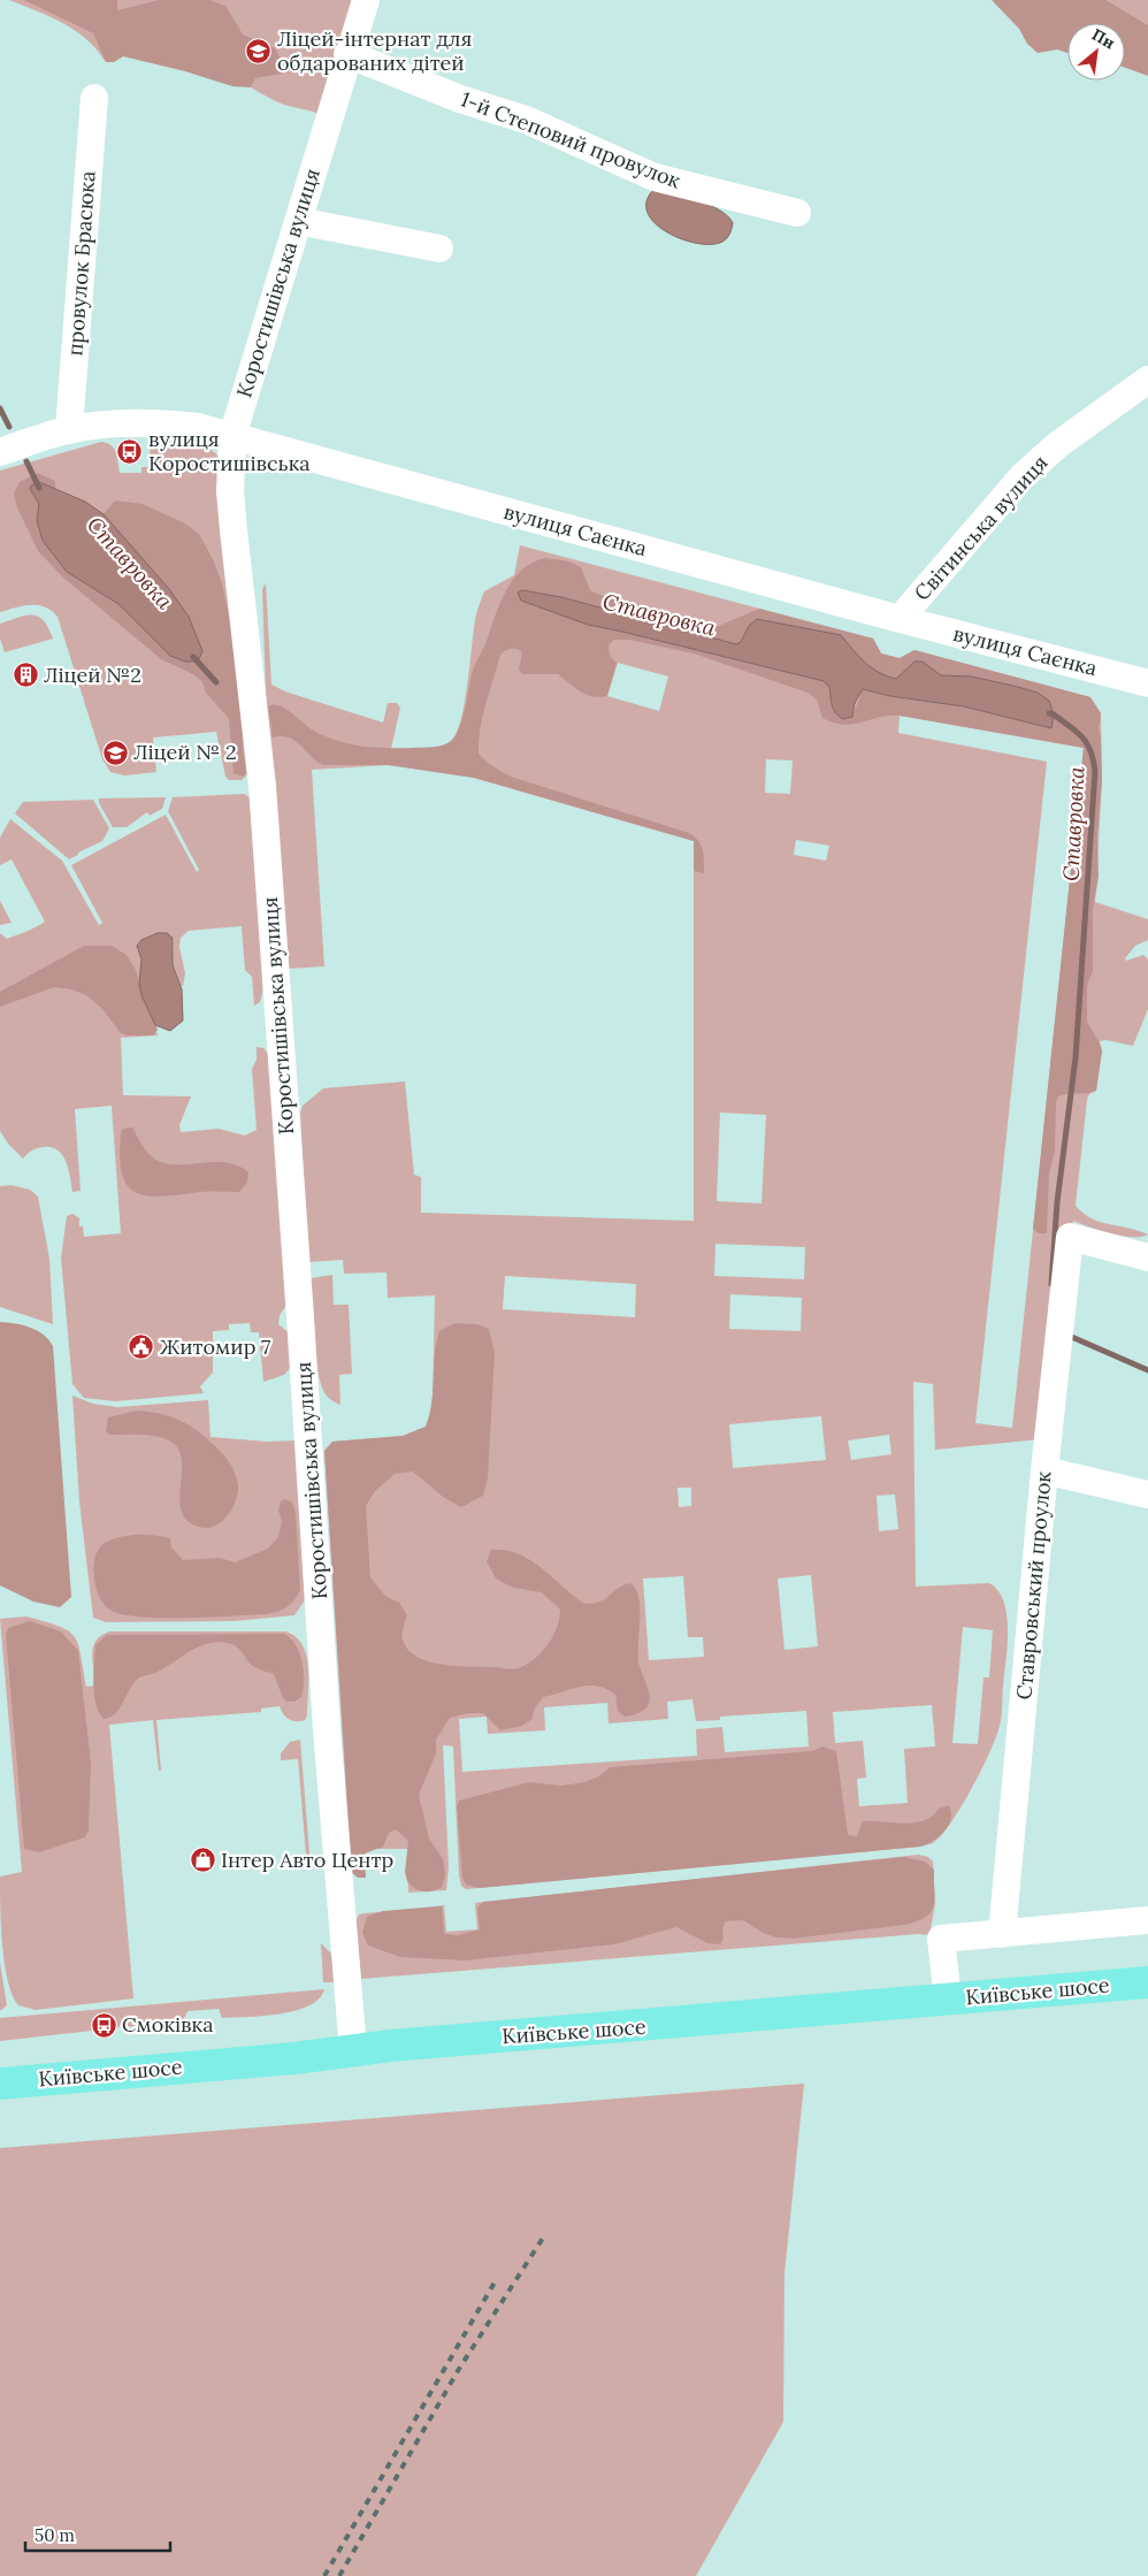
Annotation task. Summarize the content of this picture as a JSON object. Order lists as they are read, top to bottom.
{
  "streets": {
    "main road": ["Київське шосе"],
    "street": [
      "1-й Степовий провулок",
      "провулок Брасюка",
      "Коростишівська вулиця",
      "Світинська вулиця",
      "вулиця Саєнка",
      "Ставровський проулок"
    ]
  },
  "crossings": [
    ["1-й Степовий провулок", "Коростишівська вулиця"],
    ["провулок Брасюка", "вулиця Саєнка"],
    ["Коростишівська вулиця", "вулиця Саєнка"],
    ["Коростишівська вулиця", "Київське шосе"],
    ["Світинська вулиця", "вулиця Саєнка"]
  ],
  "water": ["Ставровка"],
  "places": {
    "school or university": ["Ліцей-інтернат для обдарованих дітей", "Ліцей № 2"],
    "bus stop": ["вулиця Коростишівська", "Смоківка"],
    "building": ["Ліцей №2"],
    "public building": ["Житомир 7"],
    "shop": ["Інтер Авто Центр"]
  },
  "scale_bar": "50 m",
  "north": "top right"
}
